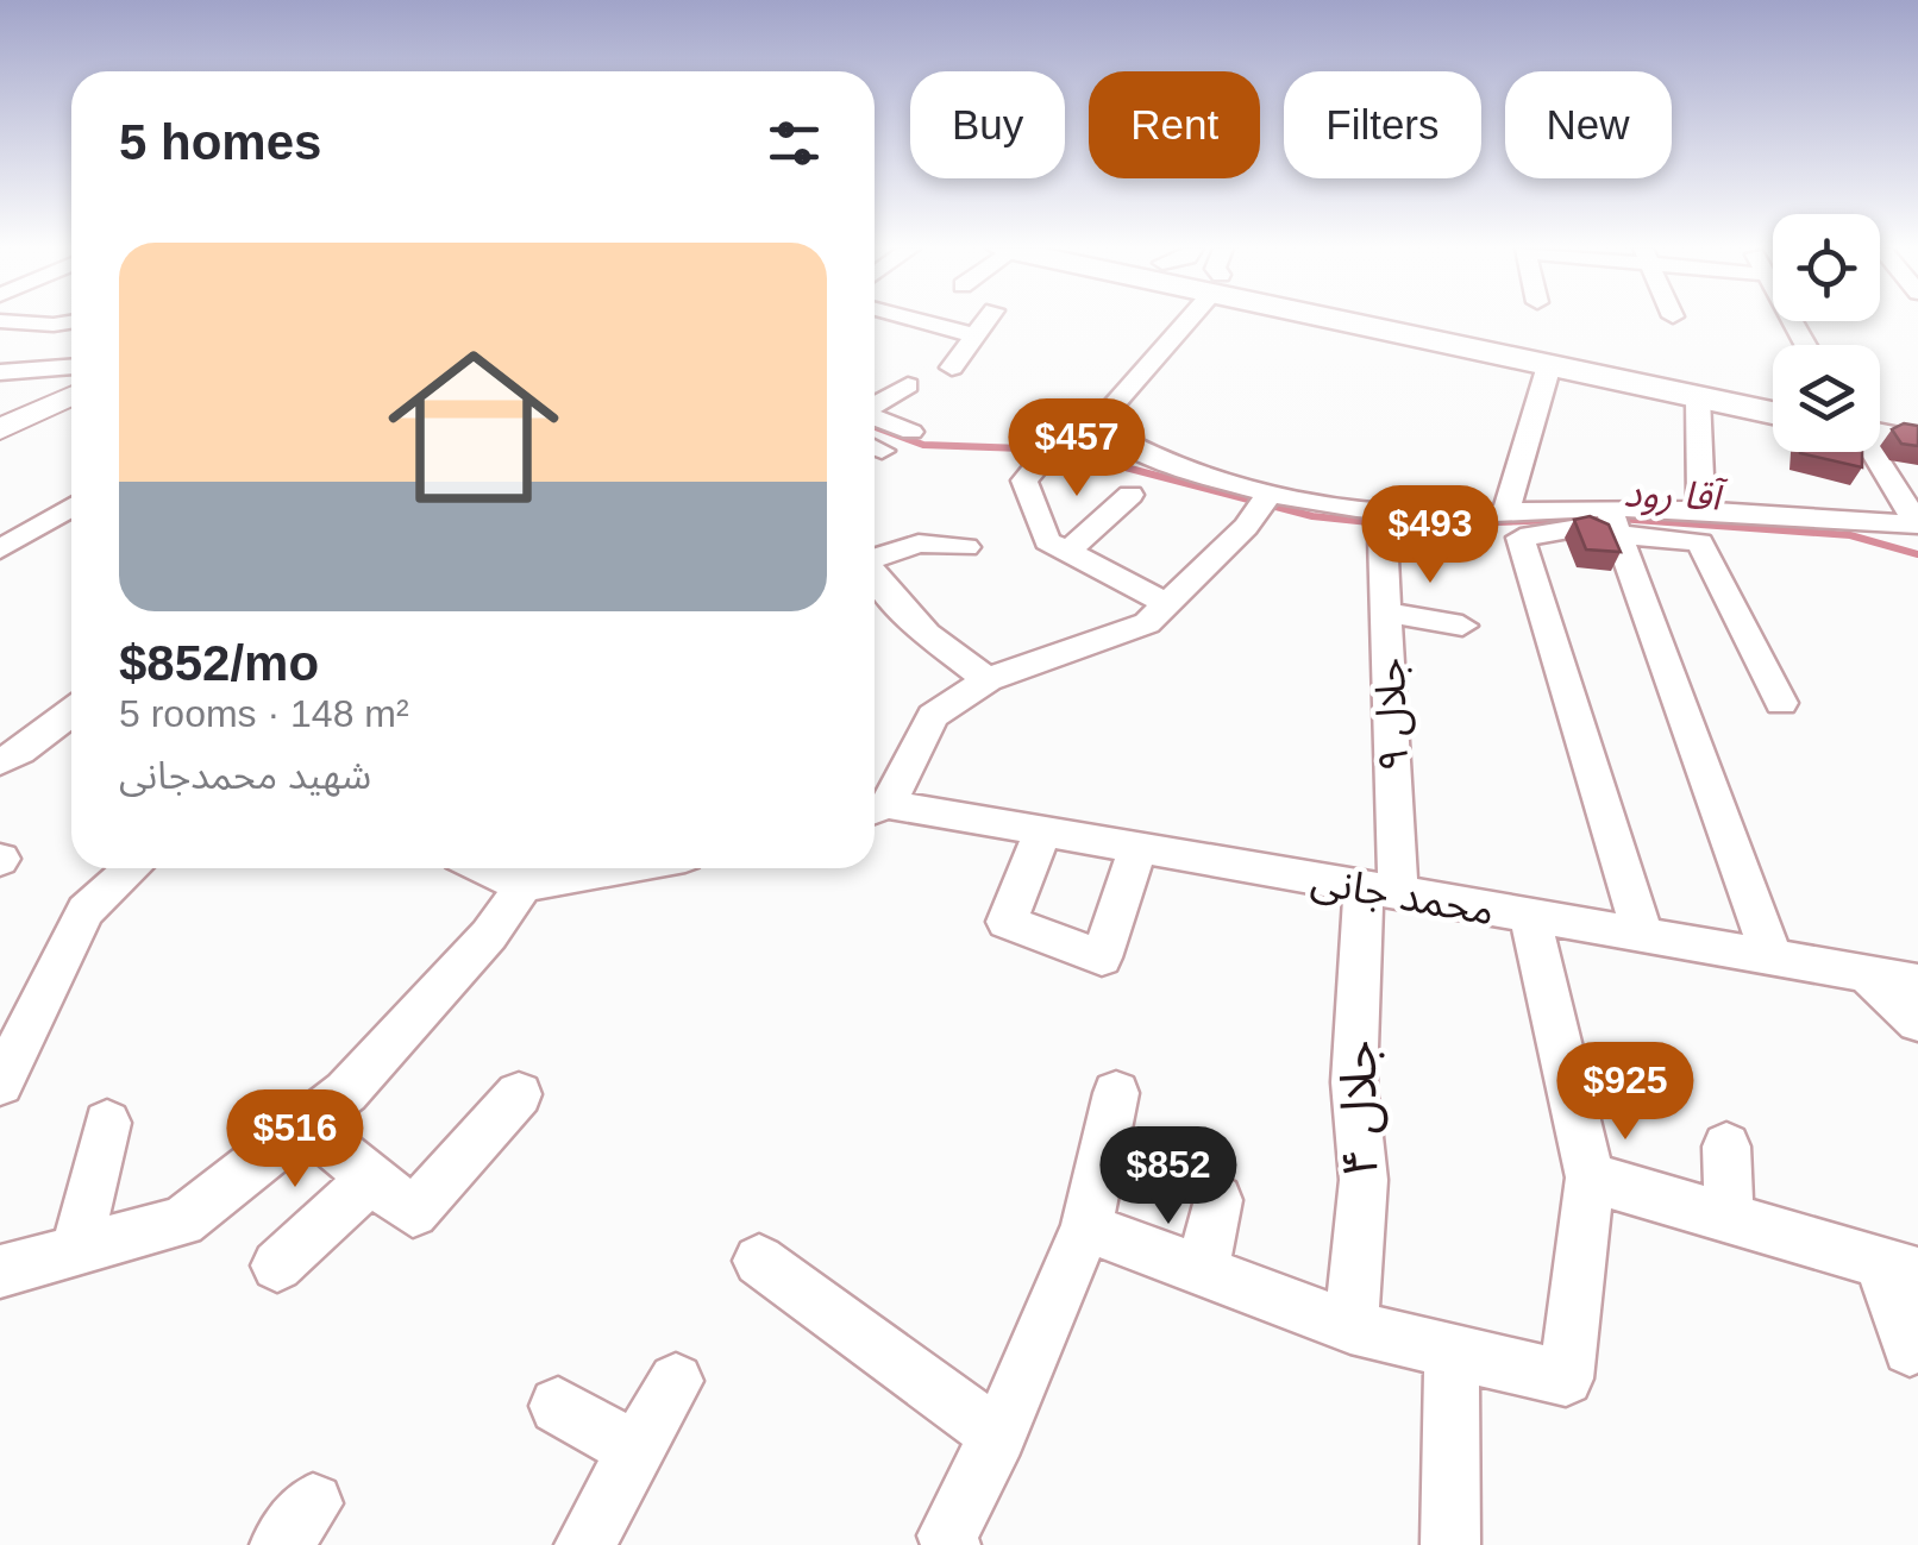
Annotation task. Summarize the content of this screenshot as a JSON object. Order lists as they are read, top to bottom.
{
  "streets": {
    "street": ["جلال ۹", "محمد جانی", "جلال ۴"]
  },
  "crossings": [
    ["جلال ۹", "محمد جانی"],
    ["جلال ۹", "جلال ۴"],
    ["محمد جانی", "جلال ۴"]
  ],
  "water": ["آقا رود"],
  "page": {
    "chip": [
      "Buy",
      "Rent",
      "Filters",
      "New"
    ],
    "heading": "5 homes",
    "list": [
      {
        "name": "$852/mo",
        "note": "5 rooms · 148 m² · شهید محمدجانی"
      }
    ],
    "price": [
      "$457",
      "$493",
      "$925",
      "$516",
      "$852"
    ]
  }
}
